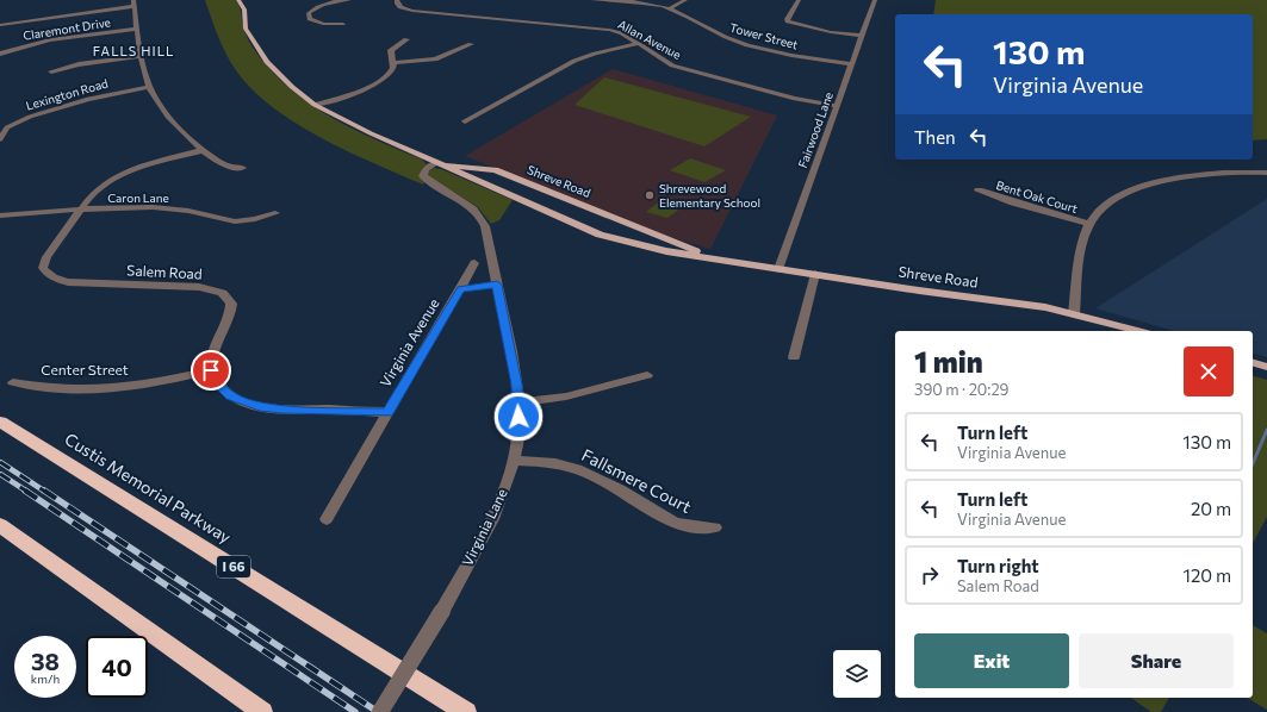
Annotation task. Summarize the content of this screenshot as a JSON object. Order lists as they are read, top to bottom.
{
  "streets": {
    "highway": ["Custis Memorial Parkway", "I 66"],
    "main road": ["Shreve Road"],
    "street": [
      "Claremont Drive",
      "Tower Street",
      "Allan Avenue",
      "Lexington Road",
      "Fairwood Lane",
      "Bent Oak Court",
      "Caron Lane",
      "Salem Road",
      "Virginia Avenue",
      "Center Street",
      "Fallsmere Court",
      "Virginia Lane"
    ]
  },
  "crossings": [
    ["Tower Street", "Fairwood Lane"],
    ["Allan Avenue", "Fairwood Lane"],
    ["Fairwood Lane", "Shreve Road"],
    ["Shreve Road", "Virginia Lane"],
    ["Caron Lane", "Salem Road"],
    ["Salem Road", "Center Street"],
    ["Fallsmere Court", "Virginia Lane"]
  ],
  "districts": ["FALLS HILL"],
  "places": ["Shrevewood Elementary School"],
  "page": {
    "turn": ["130 m", "Virginia Avenue"],
    "then": "Then",
    "heading": ["1 min", "390 m · 20:29"],
    "list": [
      {
        "name": "Turn left",
        "note": "Virginia Avenue",
        "value": "130 m"
      },
      {
        "name": "Turn left",
        "note": "Virginia Avenue",
        "value": "20 m"
      },
      {
        "name": "Turn right",
        "note": "Salem Road",
        "value": "120 m"
      }
    ],
    "buttons": ["Exit", "Share"],
    "speed": "38 km/h",
    "limit": "40"
  }
}
